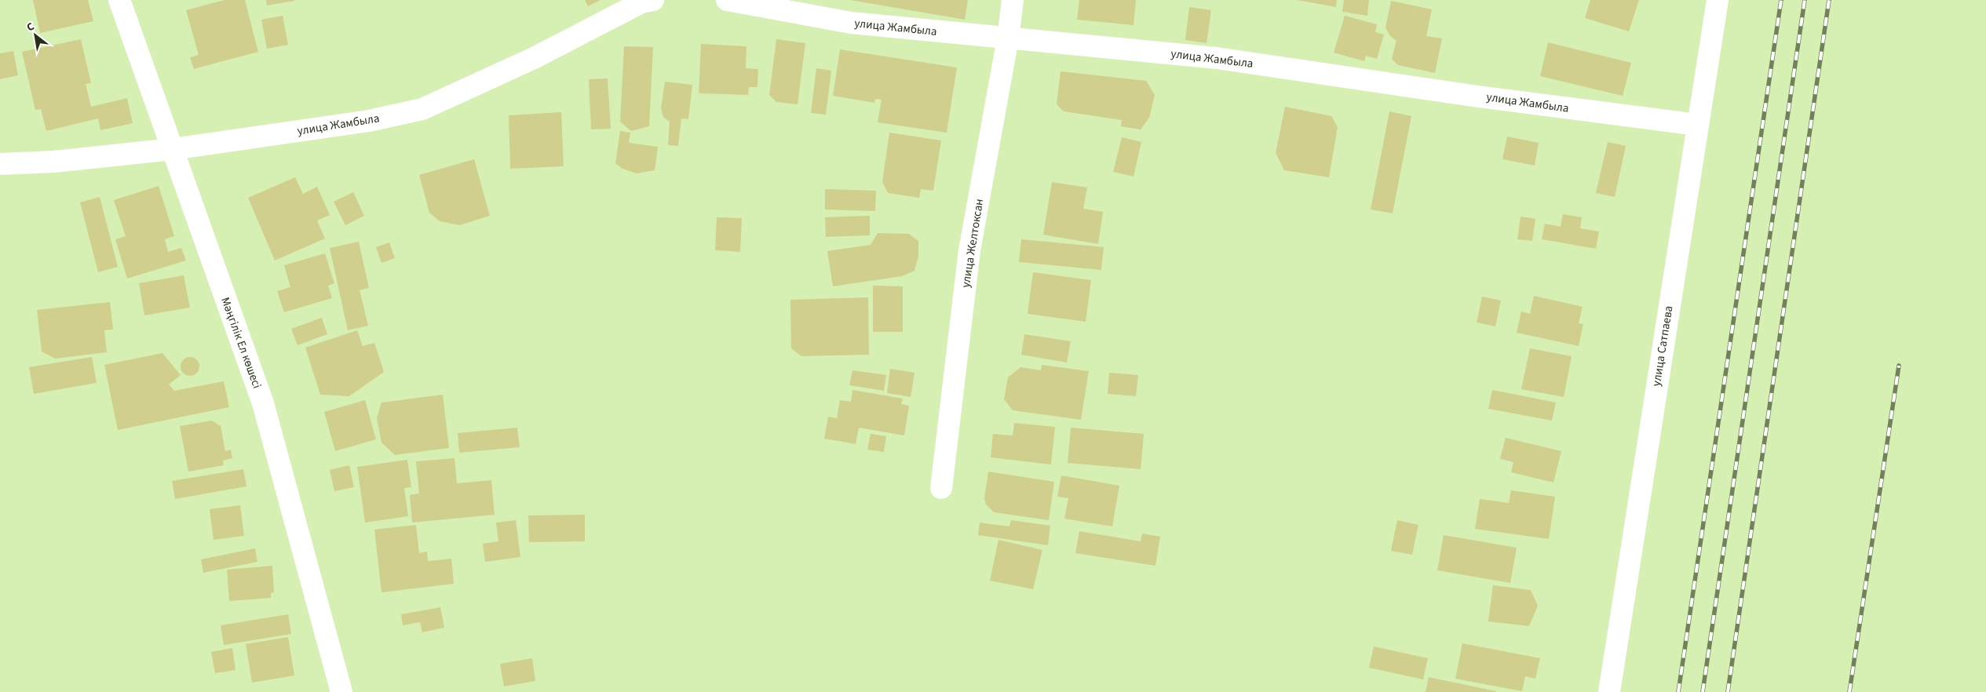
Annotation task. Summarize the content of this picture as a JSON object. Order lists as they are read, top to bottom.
{
  "streets": {
    "street": [
      "улица Жамбыла",
      "улица Желтоксан",
      "Мәңгілік Ел көшесі",
      "улица Сатпаева"
    ]
  },
  "crossings": [
    ["улица Жамбыла", "улица Желтоксан"],
    ["улица Жамбыла", "Мәңгілік Ел көшесі"],
    ["улица Жамбыла", "улица Сатпаева"]
  ],
  "north": "top left"
}
